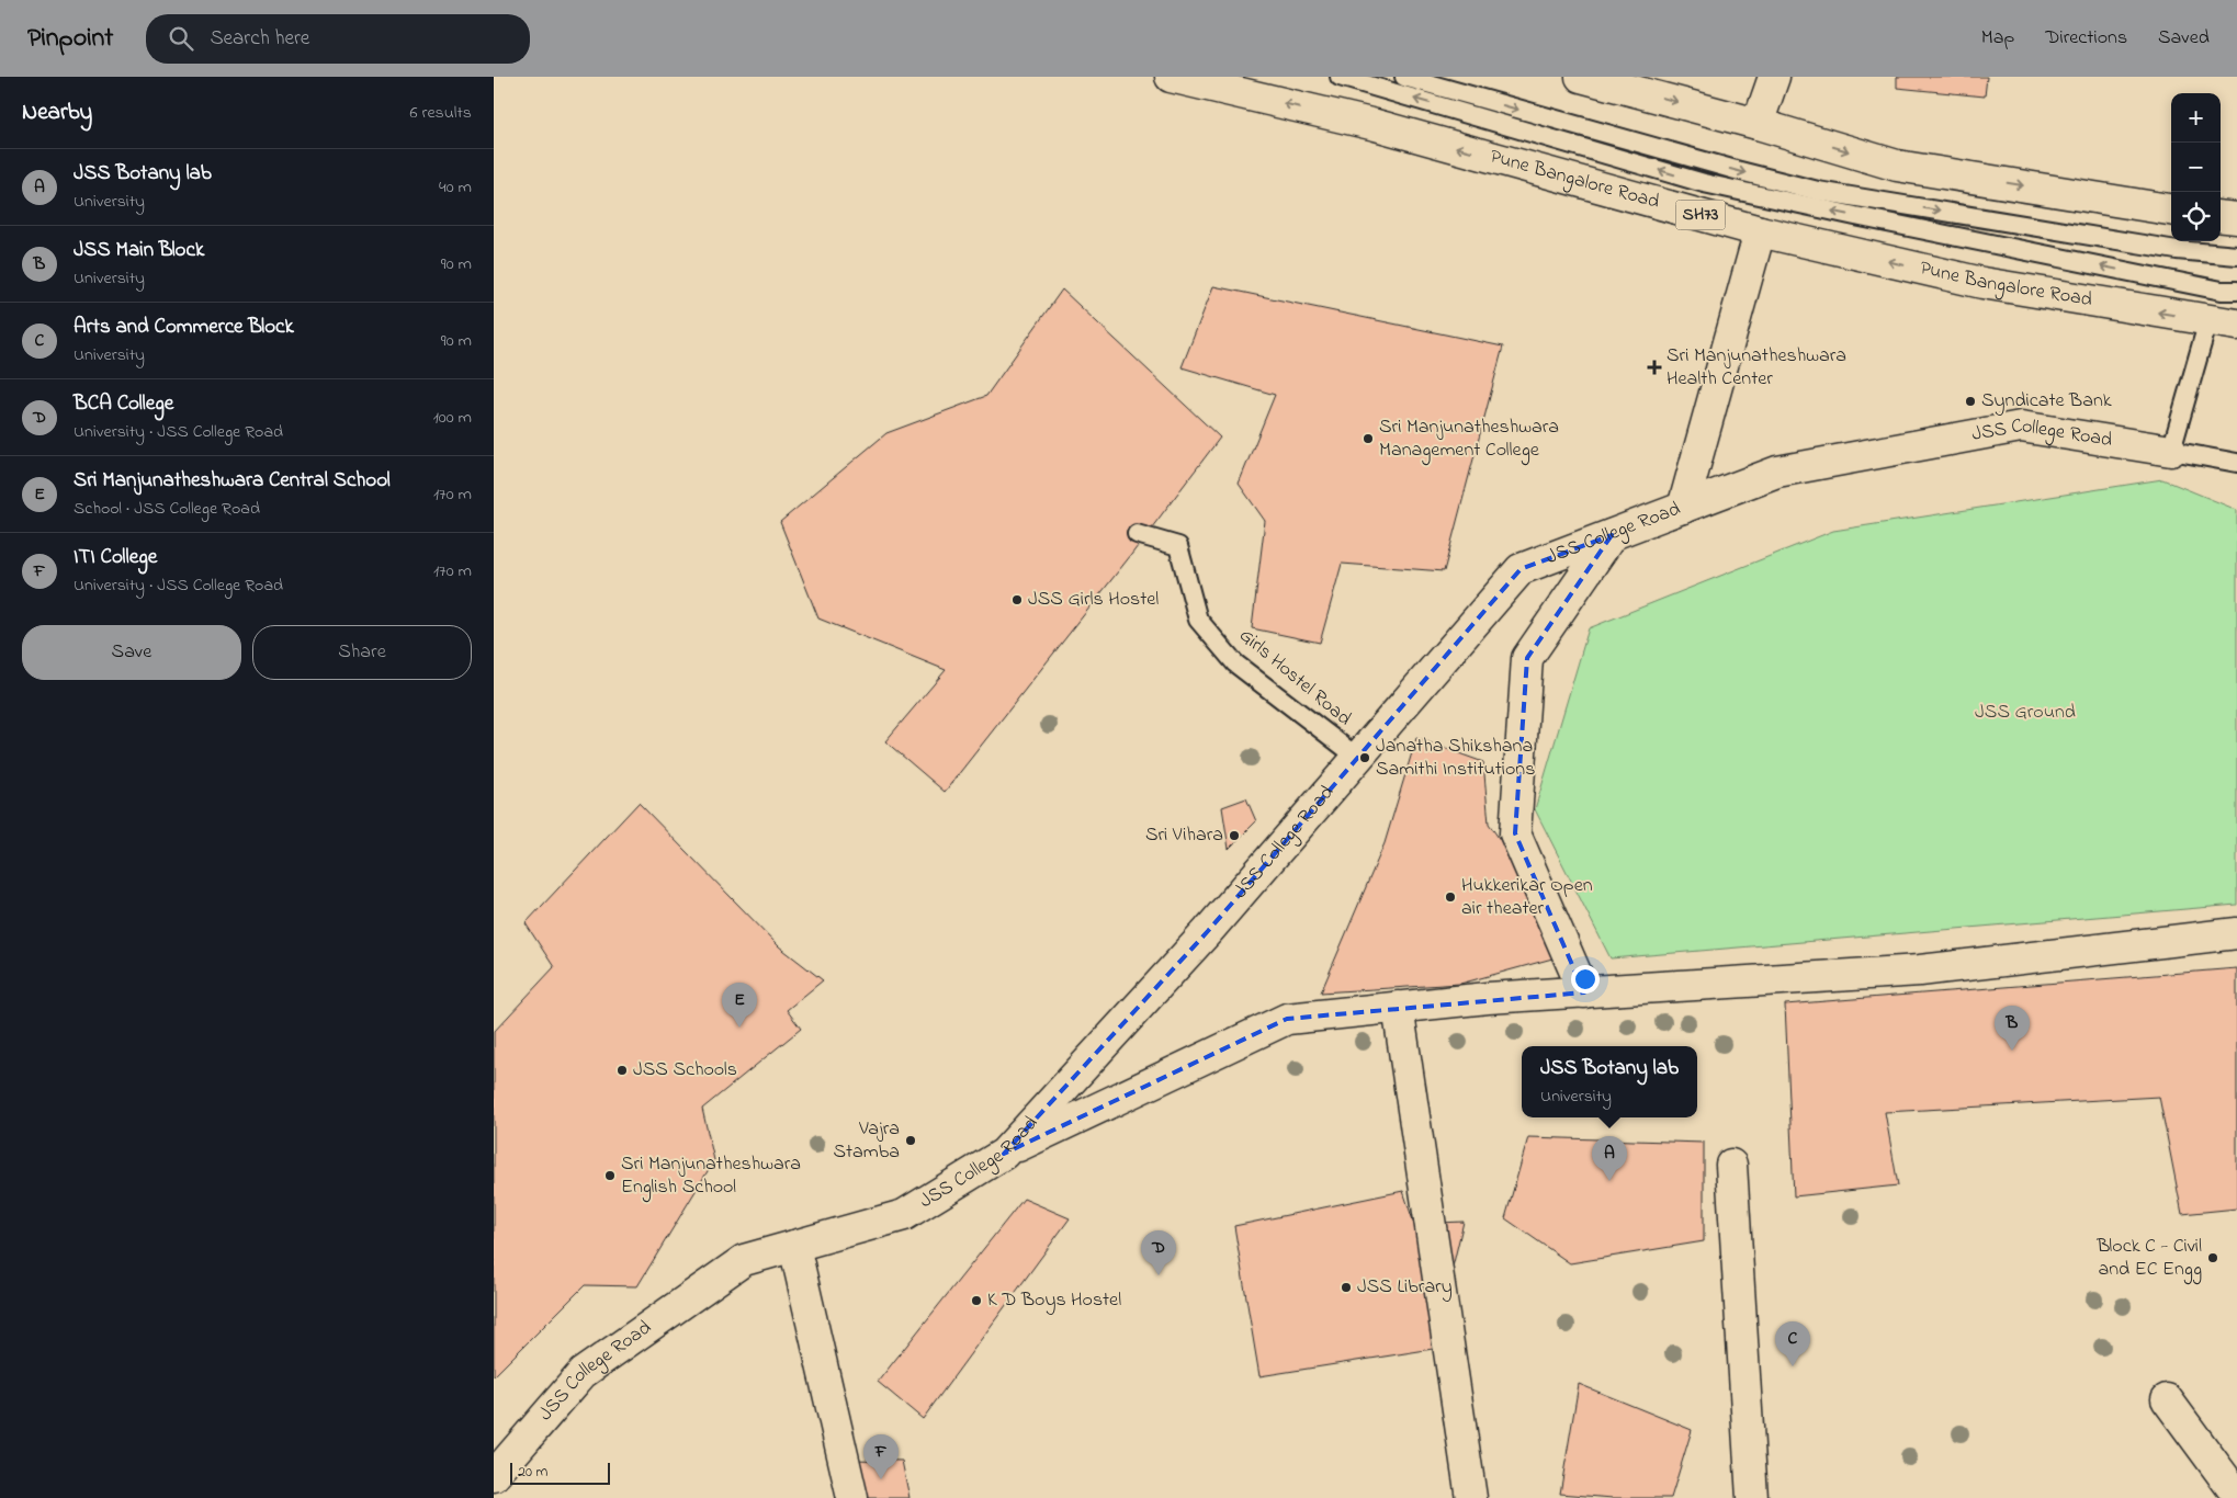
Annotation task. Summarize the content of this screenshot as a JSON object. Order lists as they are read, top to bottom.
{
  "streets": {
    "street": ["Pune Bangalore Road", "SH73", "JSS College Road"],
    "lane": ["Girls Hostel Road"]
  },
  "crossings": [
    ["JSS College Road", "Girls Hostel Road"]
  ],
  "parks": ["JSS Ground"],
  "places": {
    "health": ["Sri Manjunatheshwara Health Center"],
    "other": [
      "Syndicate Bank",
      "Sri Manjunatheshwara Management College",
      "JSS Girls Hostel",
      "Janatha Shikshana Samithi Institutions",
      "Sri Vihara",
      "Hukkerikar Open air theater",
      "JSS Schools",
      "Vajra Stamba",
      "Sri Manjunatheshwara English School",
      "Block C - Civil and EC Engg",
      "JSS Library",
      "K D Boys Hostel"
    ]
  },
  "scale_bar": "20 m",
  "page": {
    "header": "Pinpoint",
    "search": "Search here",
    "nav": ["Map", "Directions", "Saved"],
    "heading": ["Nearby", "6 results"],
    "map_buttons": ["+", "−"],
    "list": [
      {
        "mark": "A",
        "name": "JSS Botany lab",
        "note": "University",
        "value": "40 m"
      },
      {
        "mark": "B",
        "name": "JSS Main Block",
        "note": "University",
        "value": "90 m"
      },
      {
        "mark": "C",
        "name": "Arts and Commerce Block",
        "note": "University",
        "value": "90 m"
      },
      {
        "mark": "D",
        "name": "BCA College",
        "note": "University · JSS College Road",
        "value": "100 m"
      },
      {
        "mark": "E",
        "name": "Sri Manjunatheshwara Central School",
        "note": "School · JSS College Road",
        "value": "170 m"
      },
      {
        "mark": "F",
        "name": "ITI College",
        "note": "University · JSS College Road",
        "value": "170 m"
      }
    ],
    "buttons": ["Save", "Share"],
    "pins": [
      "E",
      "B",
      "A",
      "D",
      "C",
      "F"
    ],
    "popup": ["JSS Botany lab", "University"],
    "scale": "20 m"
  }
}
